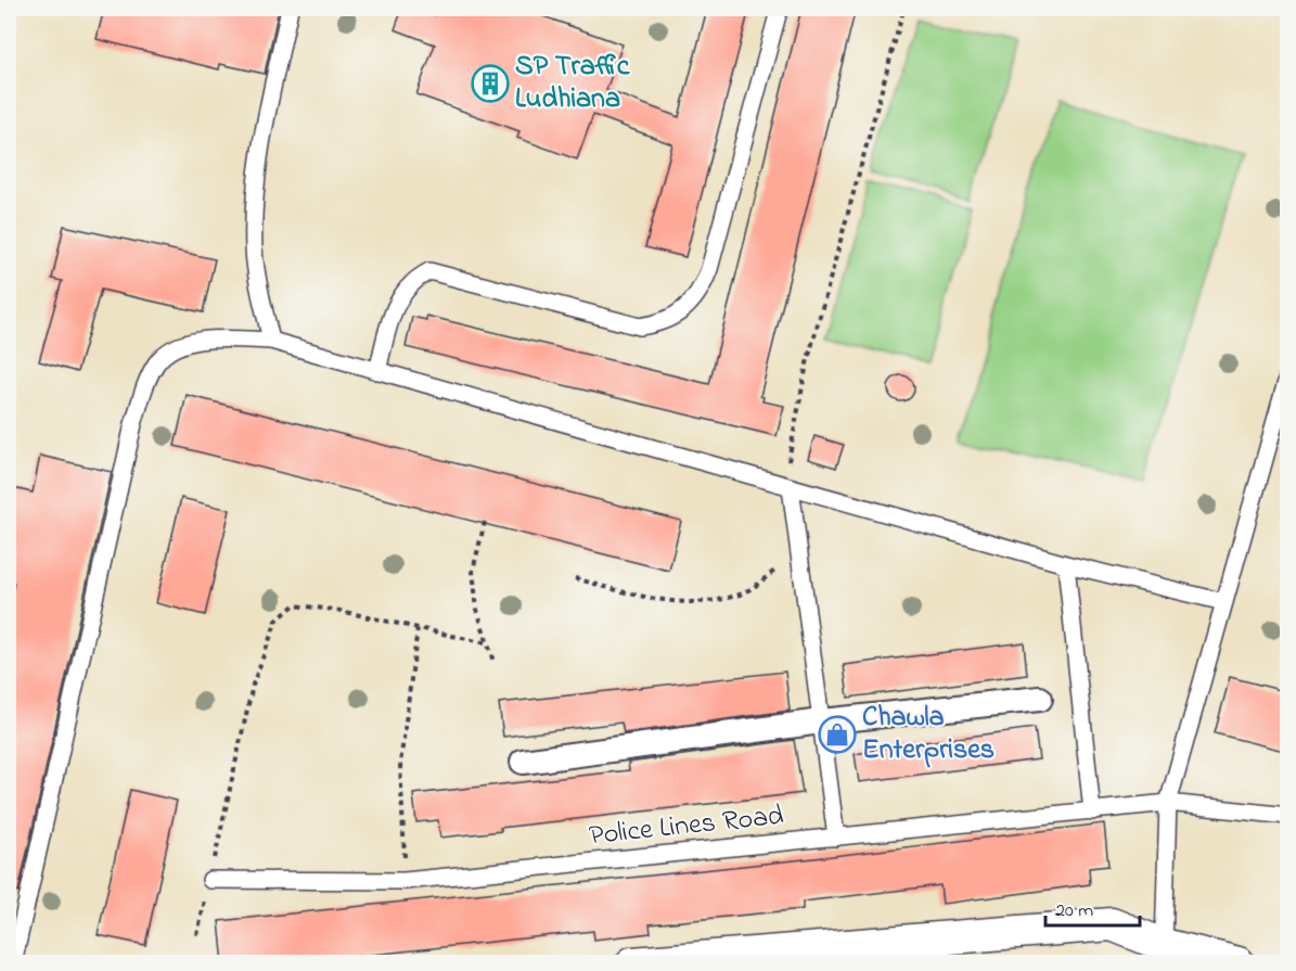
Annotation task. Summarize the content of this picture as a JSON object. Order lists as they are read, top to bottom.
{
  "streets": {
    "lane": ["Police Lines Road"]
  },
  "places": {
    "building": ["SP Traffic Ludhiana"],
    "shop": ["Chawla Enterprises"]
  },
  "scale_bar": "20 m"
}
